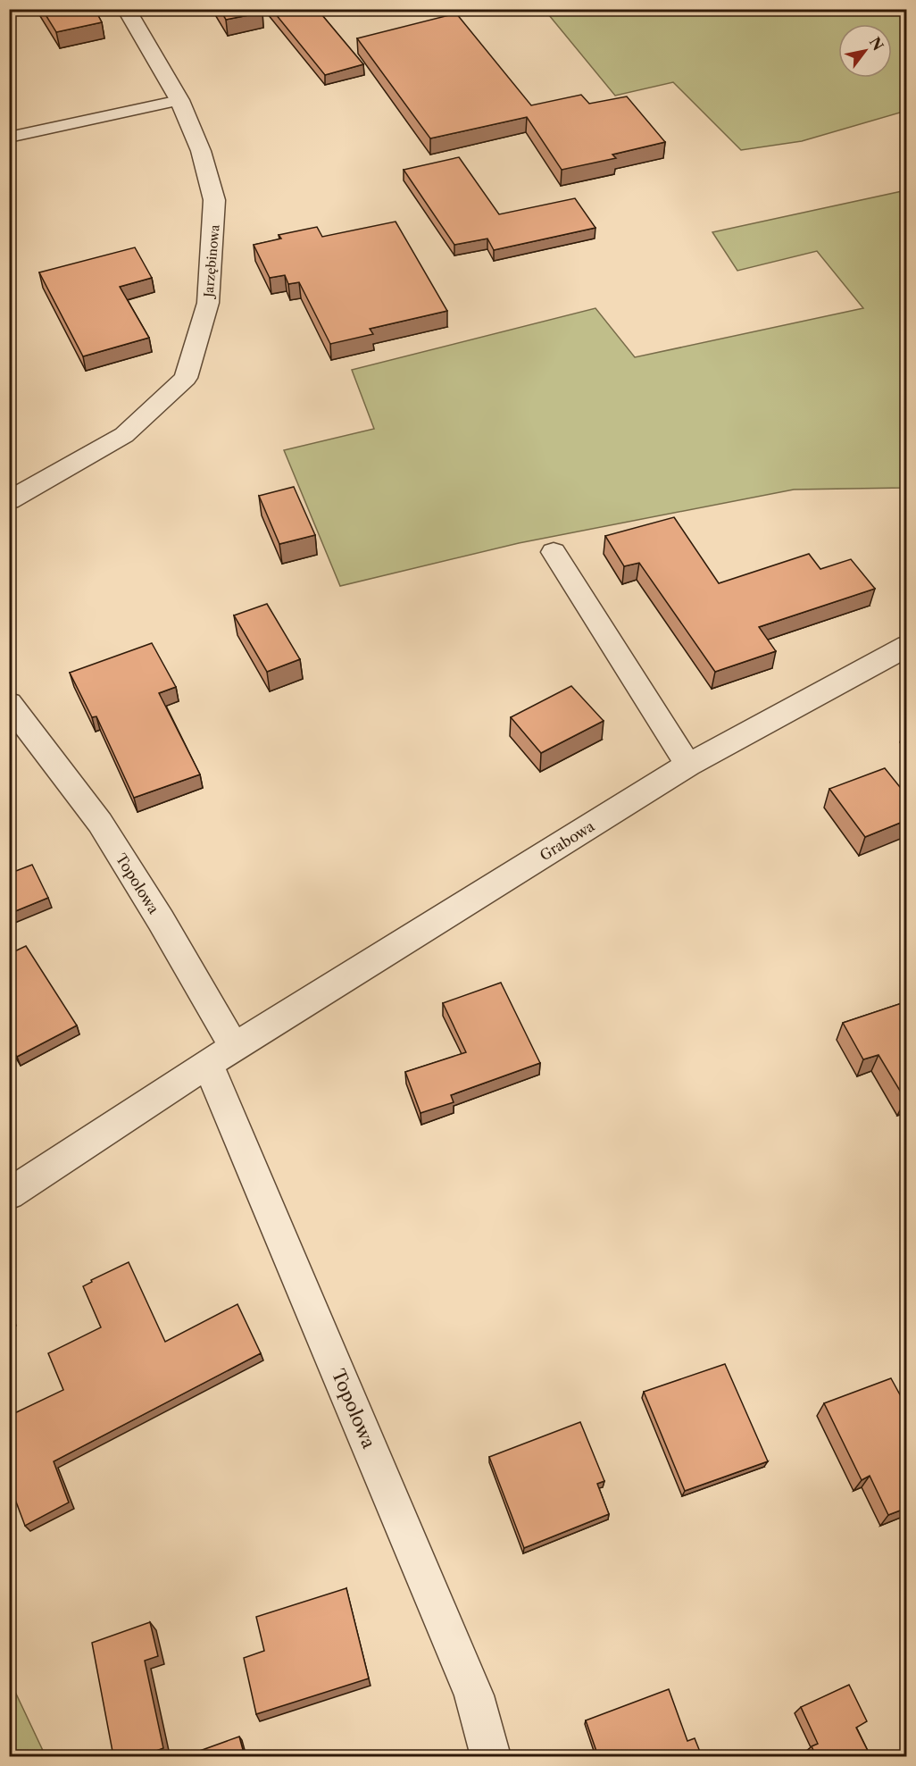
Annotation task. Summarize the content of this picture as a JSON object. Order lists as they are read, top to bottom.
{
  "streets": {
    "street": ["Jarzębinowa", "Grabowa", "Topolowa"]
  },
  "crossings": [
    ["Grabowa", "Topolowa"]
  ],
  "north": "top right"
}
